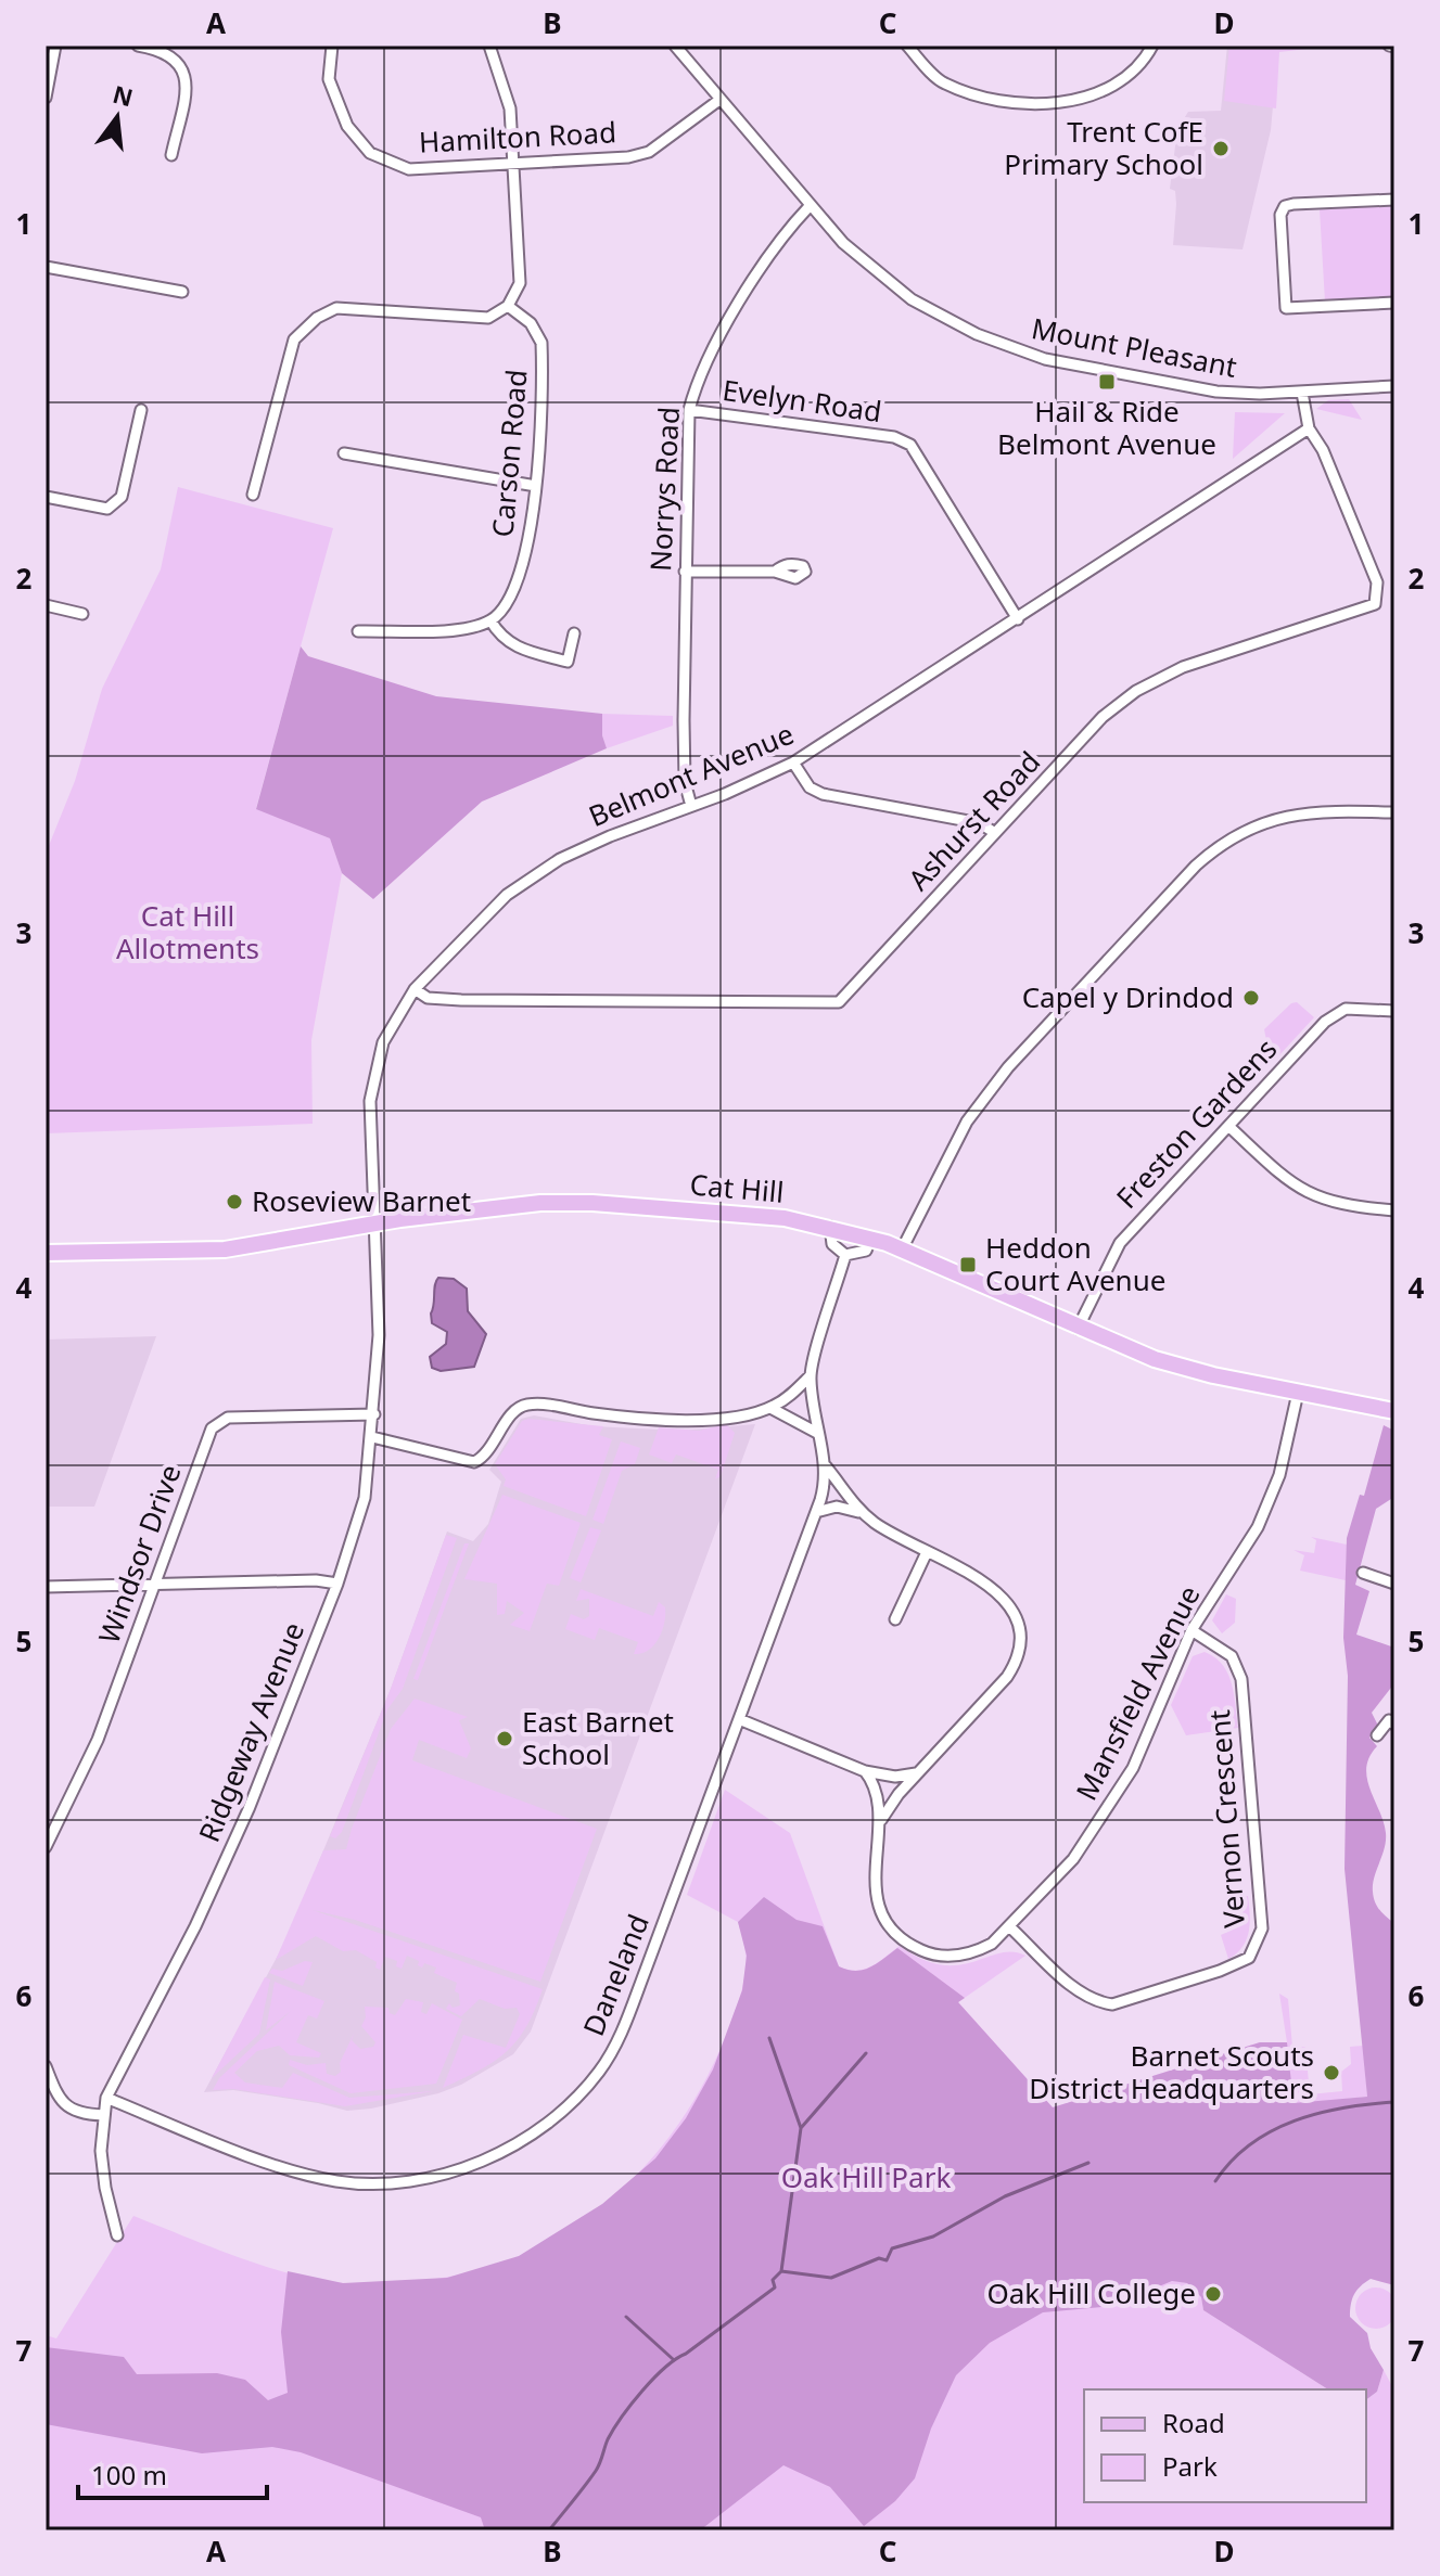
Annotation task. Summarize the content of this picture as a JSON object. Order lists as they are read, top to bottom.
{
  "streets": {
    "main road": ["Cat Hill"],
    "street": [
      "Hamilton Road",
      "Mount Pleasant",
      "Evelyn Road",
      "Carson Road",
      "Norrys Road",
      "Belmont Avenue",
      "Ashurst Road",
      "Freston Gardens",
      "Windsor Drive",
      "Mansfield Avenue",
      "Ridgeway Avenue",
      "Vernon Crescent",
      "Daneland"
    ]
  },
  "crossings": [
    ["Hamilton Road", "Mount Pleasant"],
    ["Mount Pleasant", "Norrys Road"],
    ["Evelyn Road", "Norrys Road"],
    ["Evelyn Road", "Belmont Avenue"],
    ["Norrys Road", "Belmont Avenue"],
    ["Belmont Avenue", "Ashurst Road"],
    ["Belmont Avenue", "Cat Hill"],
    ["Belmont Avenue", "Ridgeway Avenue"],
    ["Freston Gardens", "Cat Hill"],
    ["Cat Hill", "Mansfield Avenue"],
    ["Cat Hill", "Ridgeway Avenue"],
    ["Windsor Drive", "Ridgeway Avenue"],
    ["Mansfield Avenue", "Vernon Crescent"],
    ["Mansfield Avenue", "Daneland"],
    ["Ridgeway Avenue", "Daneland"]
  ],
  "parks": ["Cat Hill Allotments", "Oak Hill Park"],
  "places": {
    "other": [
      "Trent CofE Primary School",
      "Capel y Drindod",
      "Roseview Barnet",
      "East Barnet School",
      "Barnet Scouts District Headquarters",
      "Oak Hill College"
    ],
    "transit": ["Hail & Ride Belmont Avenue", "Heddon Court Avenue"]
  },
  "legend": ["Road", "Park"],
  "scale_bar": "100 m",
  "north": "top",
  "grid": {
    "columns": [
      "A",
      "B",
      "C",
      "D"
    ],
    "rows": [
      "1",
      "2",
      "3",
      "4",
      "5",
      "6",
      "7"
    ]
  }
}
